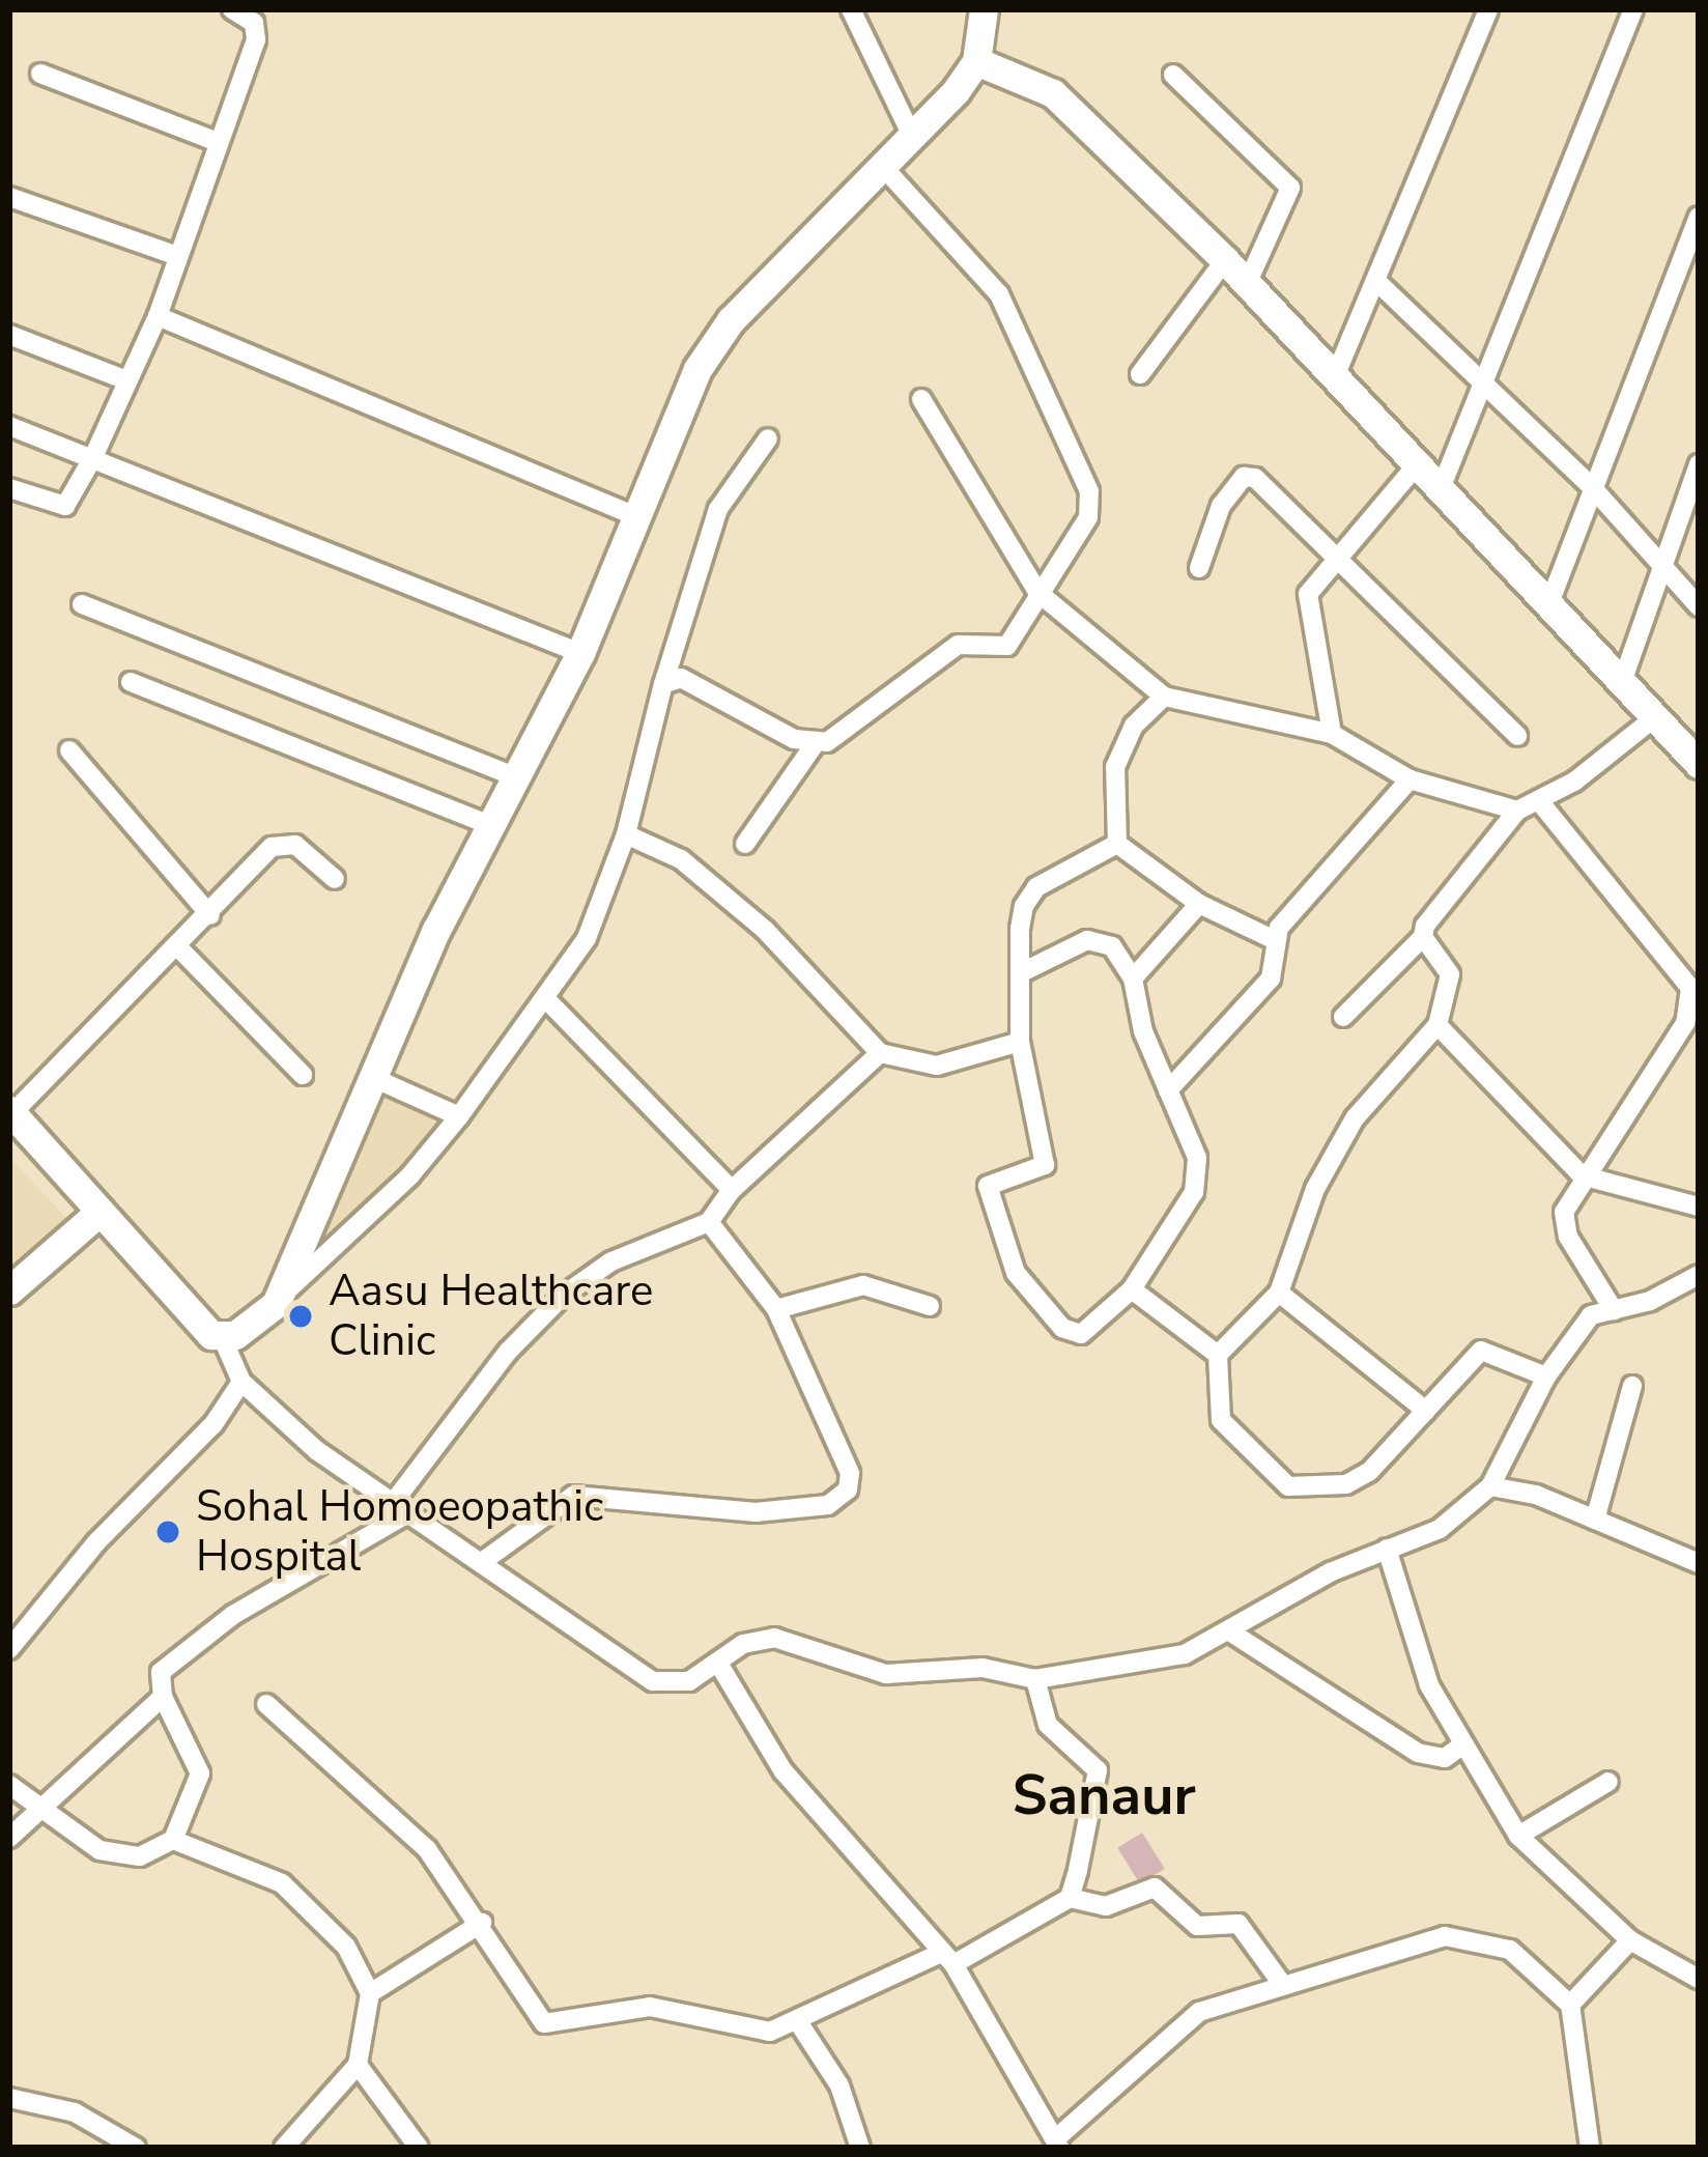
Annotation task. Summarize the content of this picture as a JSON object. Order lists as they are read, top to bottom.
{
  "districts": ["Sanaur"],
  "places": ["Aasu Healthcare Clinic", "Sohal Homoeopathic Hospital"]
}
